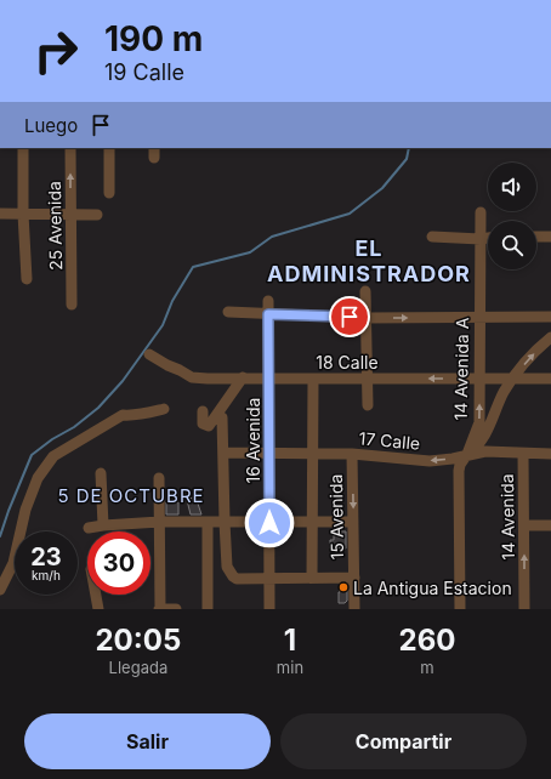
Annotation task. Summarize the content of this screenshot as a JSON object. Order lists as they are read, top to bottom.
{
  "streets": {
    "street": [
      "25 Avenida",
      "18 Calle",
      "14 Avenida A",
      "16 Avenida",
      "17 Calle",
      "15 Avenida",
      "14 Avenida"
    ]
  },
  "crossings": [
    ["18 Calle", "14 Avenida A"],
    ["18 Calle", "16 Avenida"],
    ["14 Avenida A", "17 Calle"],
    ["16 Avenida", "17 Calle"],
    ["17 Calle", "15 Avenida"],
    ["17 Calle", "14 Avenida"]
  ],
  "one_way": ["17 Calle", "14 Avenida"],
  "districts": ["EL ADMINISTRADOR", "5 DE OCTUBRE"],
  "places": ["La Antigua Estacion"],
  "page": {
    "turn": ["190 m", "19 Calle"],
    "then": "Luego",
    "speed": "23 km/h",
    "limit": "30",
    "eta": [
      "20:05",
      "Llegada",
      "1",
      "min",
      "260",
      "m"
    ],
    "buttons": ["Salir", "Compartir"]
  }
}
